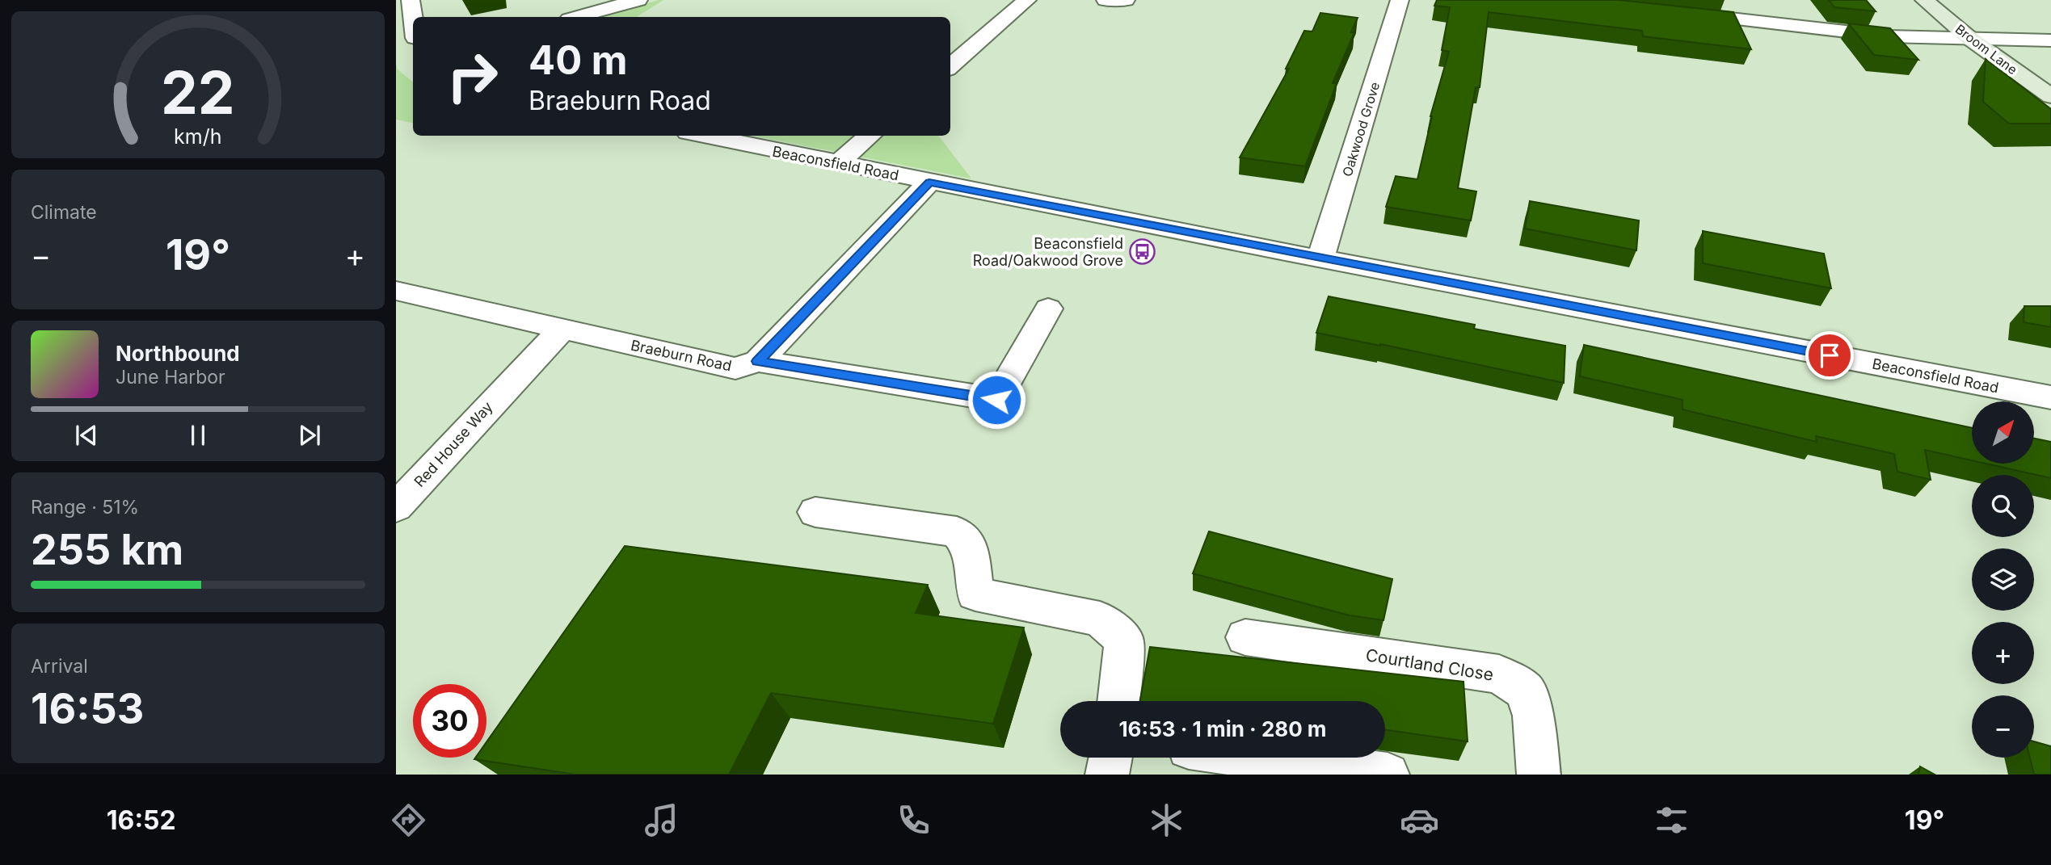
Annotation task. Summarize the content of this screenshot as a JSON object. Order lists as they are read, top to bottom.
{
  "streets": {
    "main road": ["Broom Lane"],
    "street": [
      "Oakwood Grove",
      "Beaconsfield Road",
      "Braeburn Road",
      "Red House Way",
      "Courtland Close"
    ]
  },
  "crossings": [
    ["Oakwood Grove", "Beaconsfield Road"],
    ["Braeburn Road", "Red House Way"]
  ],
  "places": {
    "bus stop": ["Beaconsfield Road/Oakwood Grove"]
  },
  "north": "top right",
  "page": {
    "turn": ["40 m", "Braeburn Road"],
    "tile": [
      "Climate",
      ["Range · 51%", "255 km"],
      ["Arrival", "16:53"]
    ],
    "heat": ["−", "19°", "+"],
    "song": ["Northbound", "June Harbor"],
    "map_buttons": ["+", "−"],
    "limit": "30",
    "trip": "16:53 · 1 min · 280 m",
    "tabs": ["16:52", "19°"],
    "gauge": ["22", "km/h"]
  }
}
